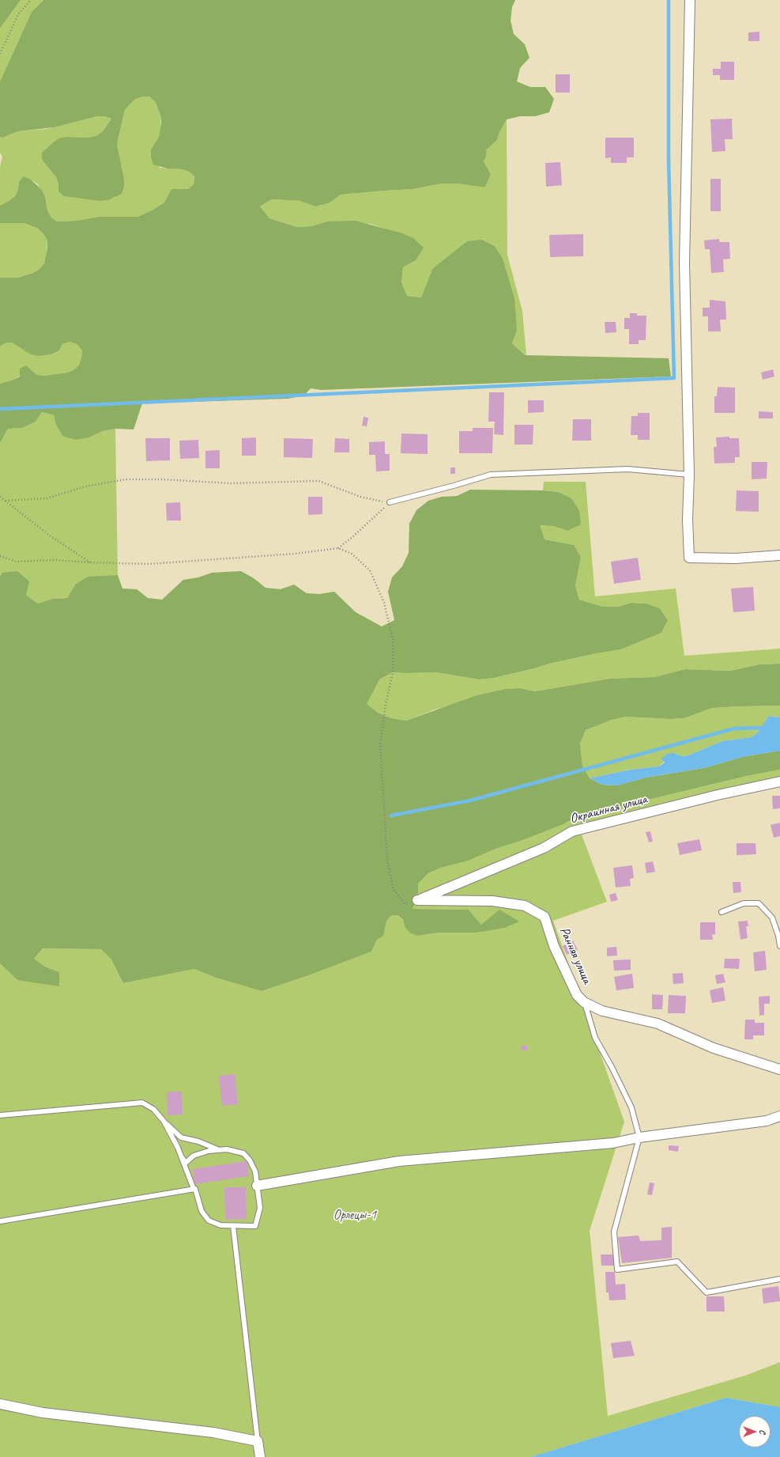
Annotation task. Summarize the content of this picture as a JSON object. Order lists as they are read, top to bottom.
{
  "streets": {
    "street": ["Окраинная улица", "Ранняя улица"]
  },
  "crossings": [
    ["Окраинная улица", "Ранняя улица"]
  ],
  "parks": ["Орлецы-1"],
  "north": "right"
}
